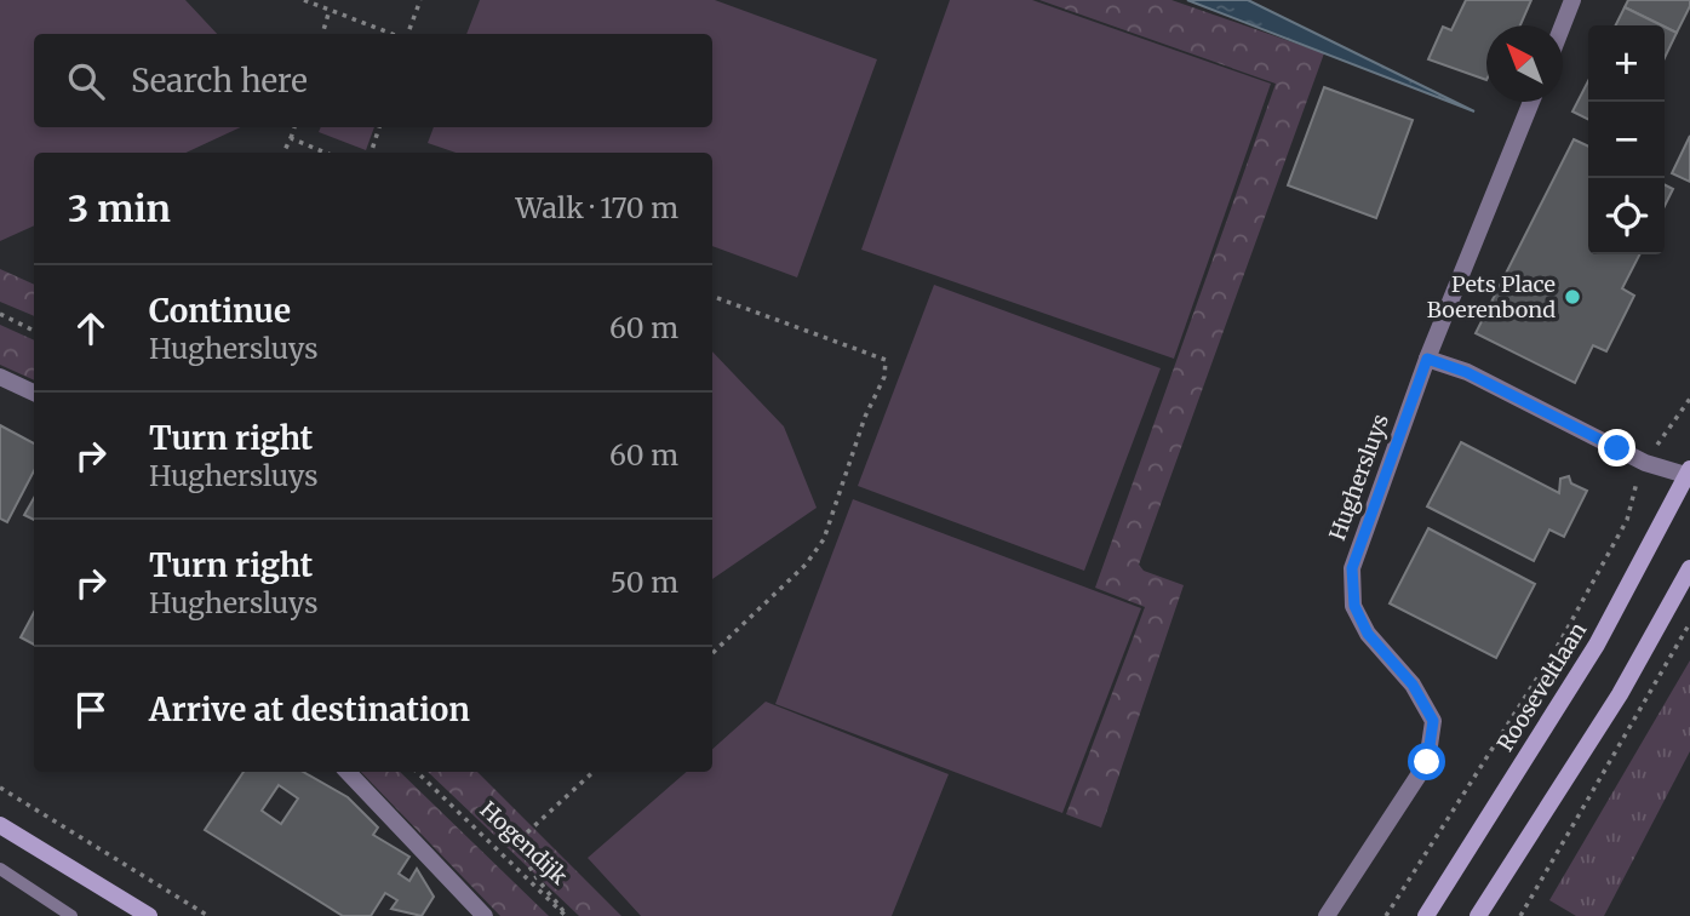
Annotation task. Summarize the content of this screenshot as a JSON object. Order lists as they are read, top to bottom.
{
  "streets": {
    "main road": ["Rooseveltlaan"],
    "street": ["Hughersluys"],
    "path": ["Hogendijk"]
  },
  "places": ["Pets Place Boerenbond"],
  "north": "top left",
  "page": {
    "map_buttons": ["+", "−"],
    "search": "Search here",
    "heading": ["3 min", "Walk · 170 m"],
    "list": [
      ["Continue", "Hughersluys", "60 m"],
      ["Turn right", "Hughersluys", "60 m"],
      ["Turn right", "Hughersluys", "50 m"],
      "Arrive at destination"
    ]
  }
}
